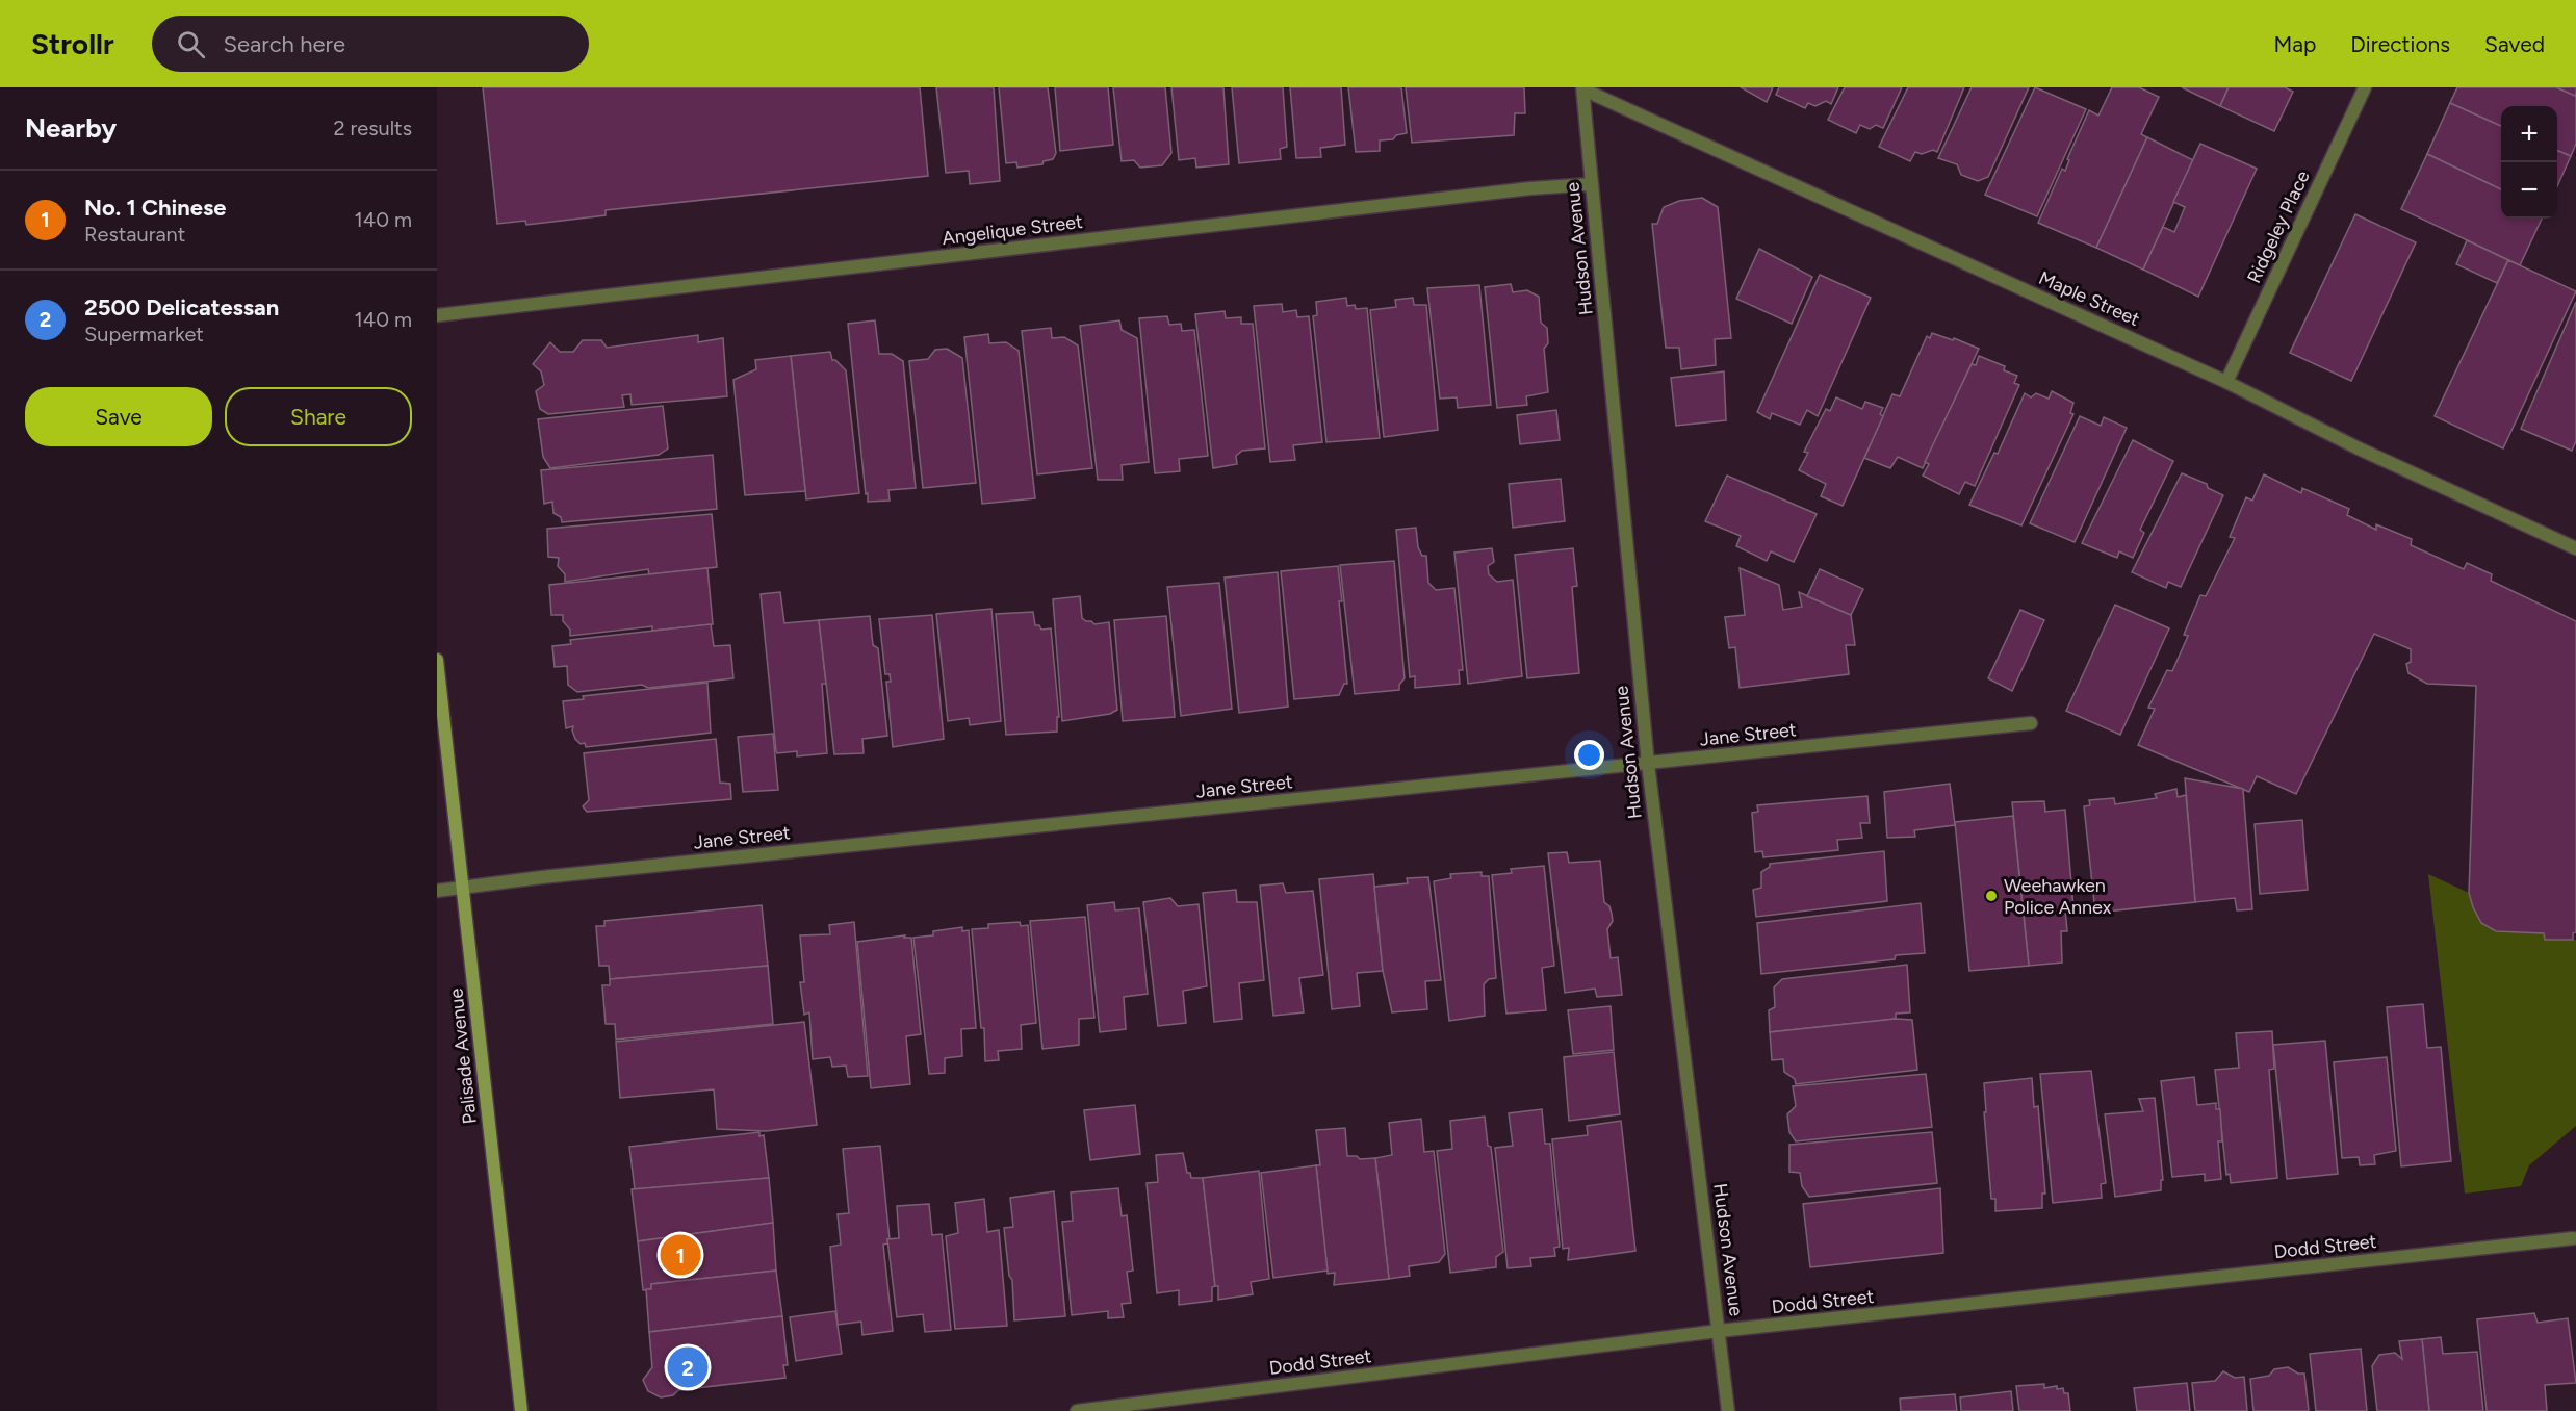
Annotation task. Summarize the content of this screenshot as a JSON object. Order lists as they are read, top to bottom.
{
  "streets": {
    "main road": ["Palisade Avenue"],
    "street": [
      "Ridgeley Place",
      "Angelique Street",
      "Hudson Avenue",
      "Maple Street",
      "Jane Street",
      "Dodd Street"
    ]
  },
  "crossings": [
    ["Ridgeley Place", "Maple Street"],
    ["Angelique Street", "Hudson Avenue"],
    ["Hudson Avenue", "Maple Street"],
    ["Hudson Avenue", "Jane Street"],
    ["Hudson Avenue", "Dodd Street"],
    ["Jane Street", "Palisade Avenue"]
  ],
  "places": ["Weehawken Police Annex"],
  "page": {
    "header": "Strollr",
    "search": "Search here",
    "nav": ["Map", "Directions", "Saved"],
    "heading": ["Nearby", "2 results"],
    "map_buttons": ["+", "−"],
    "list": [
      {
        "mark": "1",
        "name": "No. 1 Chinese",
        "note": "Restaurant",
        "value": "140 m"
      },
      {
        "mark": "2",
        "name": "2500 Delicatessan",
        "note": "Supermarket",
        "value": "140 m"
      }
    ],
    "buttons": ["Save", "Share"],
    "pins": ["1", "2"]
  }
}
